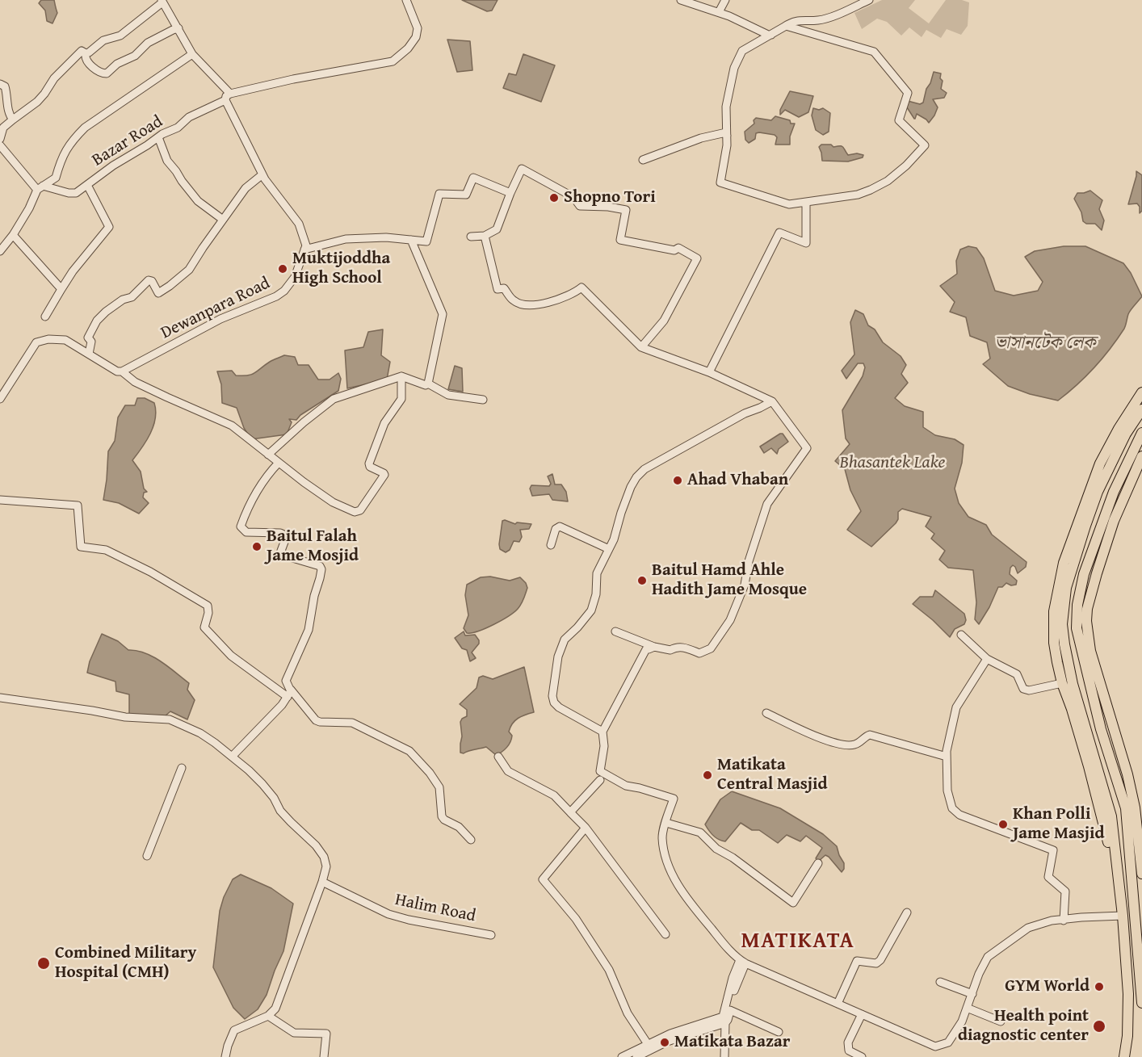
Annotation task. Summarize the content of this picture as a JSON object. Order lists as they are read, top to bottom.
{
  "streets": {
    "street": ["Bazar Road", "Dewanpara Road", "Halim Road"]
  },
  "districts": ["MATIKATA"],
  "water": ["ভাসানটেক লেক", "Bhasantek Lake"],
  "places": [
    "Shopno Tori",
    "Muktijoddha High School",
    "Ahad Vhaban",
    "Baitul Falah Jame Mosjid",
    "Baitul Hamd Ahle Hadith Jame Mosque",
    "Matikata Central Masjid",
    "Khan Polli Jame Masjid",
    "Combined Military Hospital (CMH)",
    "GYM World",
    "Health point diagnostic center",
    "Matikata Bazar"
  ]
}
